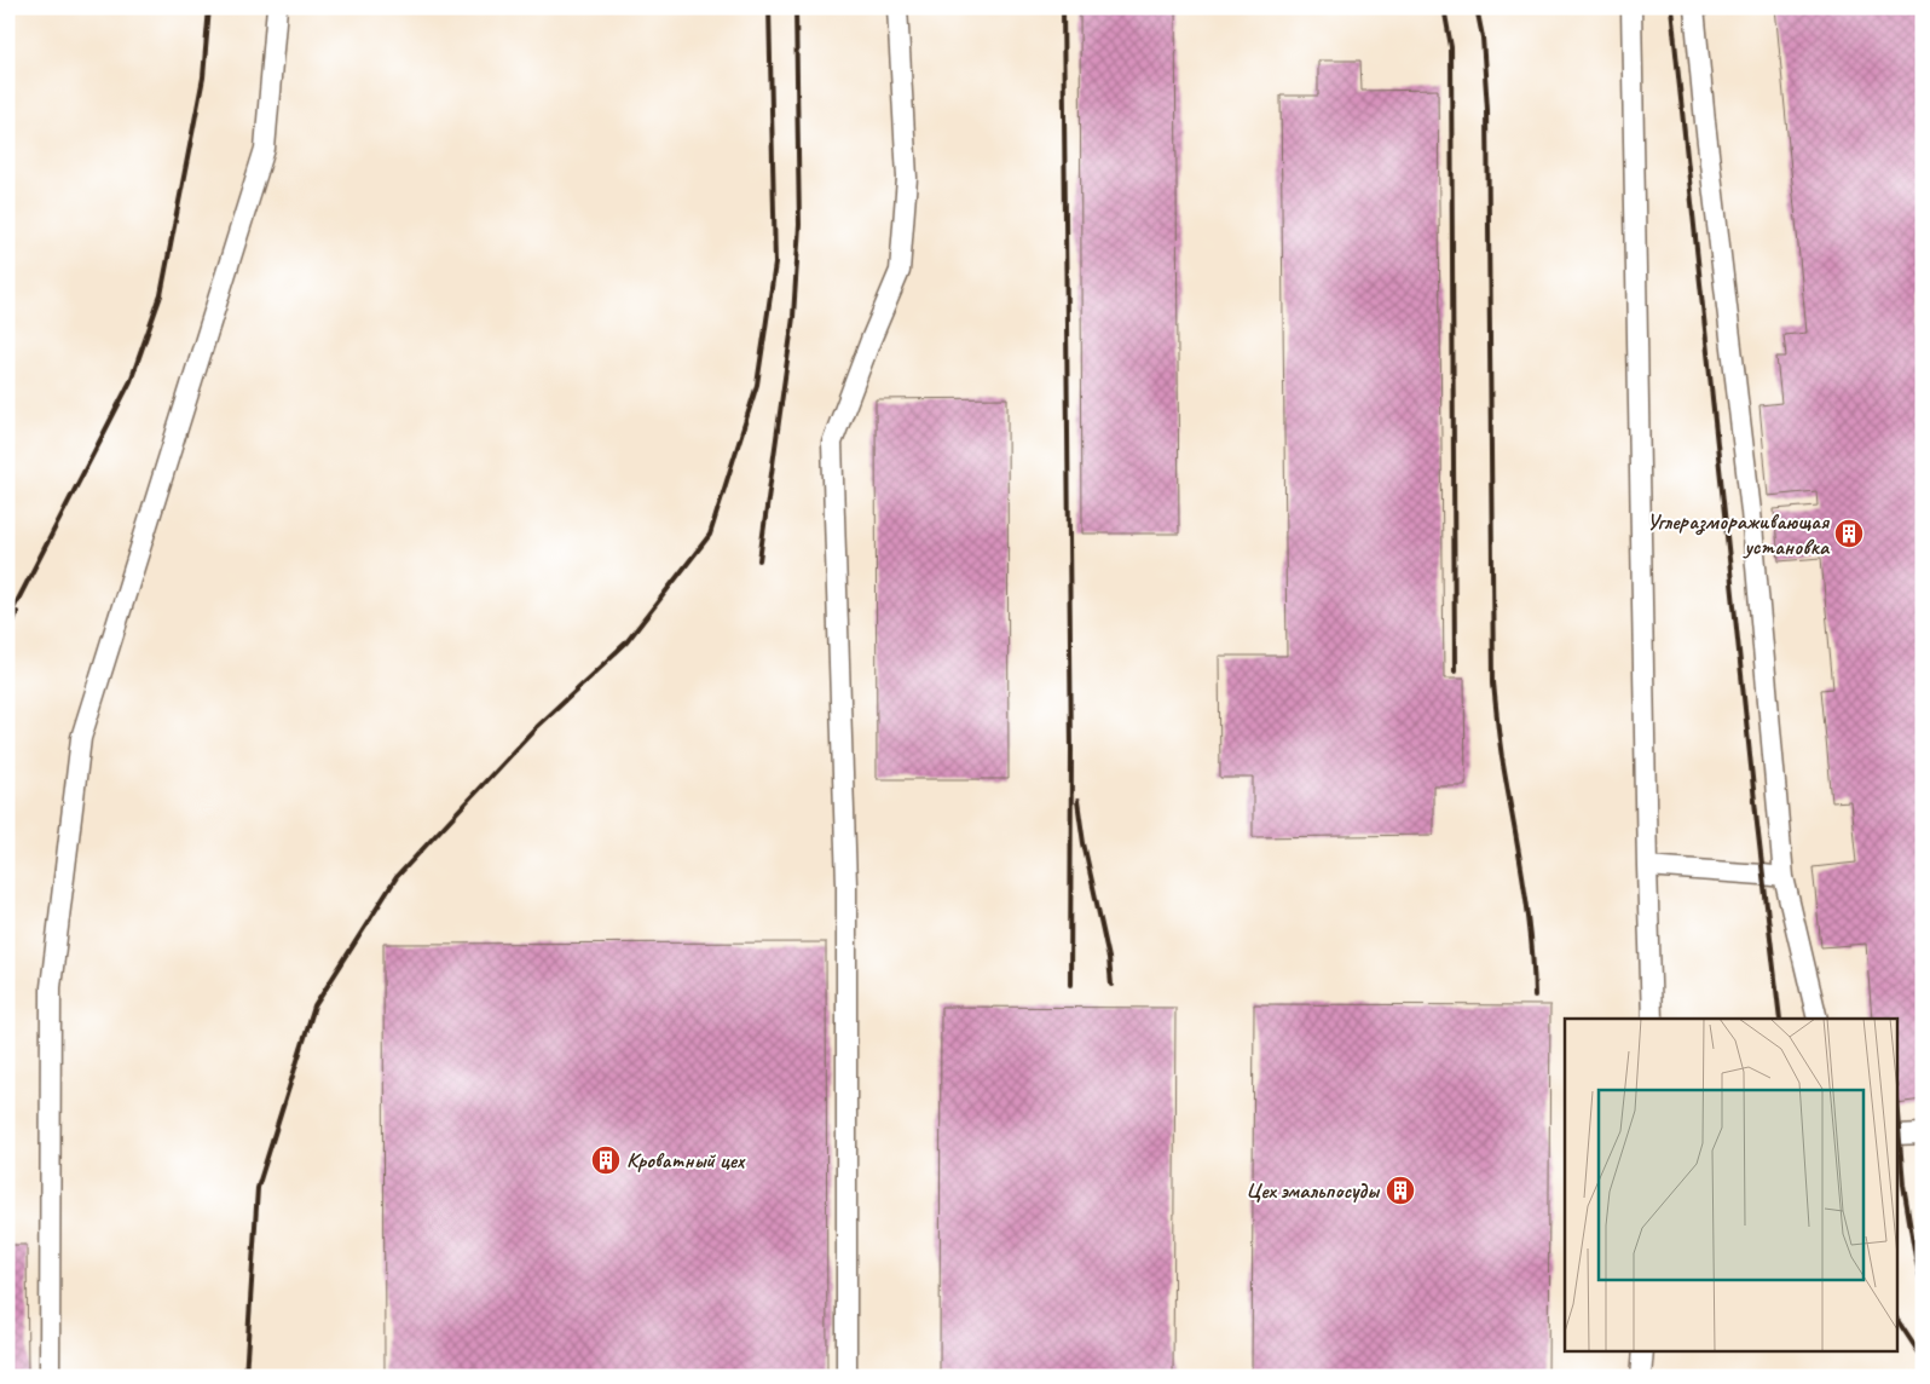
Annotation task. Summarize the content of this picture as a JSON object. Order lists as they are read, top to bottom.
{
  "places": {
    "building": ["Углеразмораживающая установка", "Кроватный цех", "Цех эмальпосуды"]
  }
}
